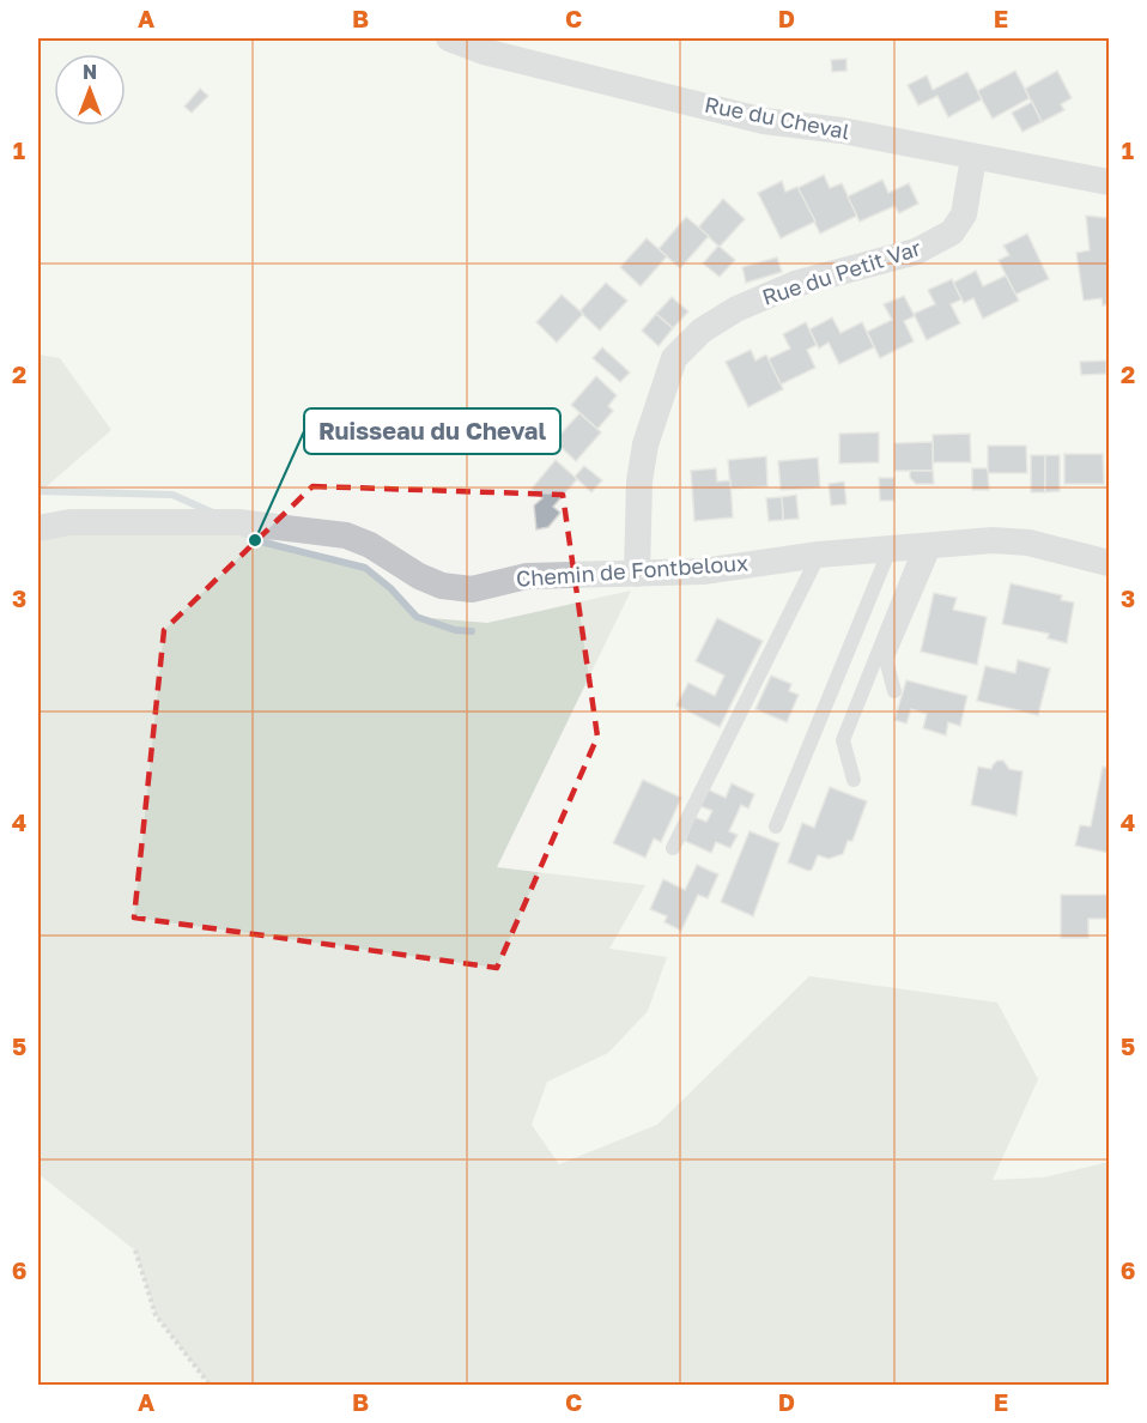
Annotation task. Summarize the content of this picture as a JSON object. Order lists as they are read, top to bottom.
{
  "streets": {
    "street": ["Rue du Cheval", "Rue du Petit Var", "Chemin de Fontbeloux"]
  },
  "crossings": [
    ["Rue du Cheval", "Rue du Petit Var"],
    ["Rue du Petit Var", "Chemin de Fontbeloux"]
  ],
  "places": ["Ruisseau du Cheval"],
  "north": "top",
  "grid": {
    "columns": [
      "A",
      "B",
      "C",
      "D",
      "E"
    ],
    "rows": [
      "1",
      "2",
      "3",
      "4",
      "5",
      "6"
    ]
  }
}
